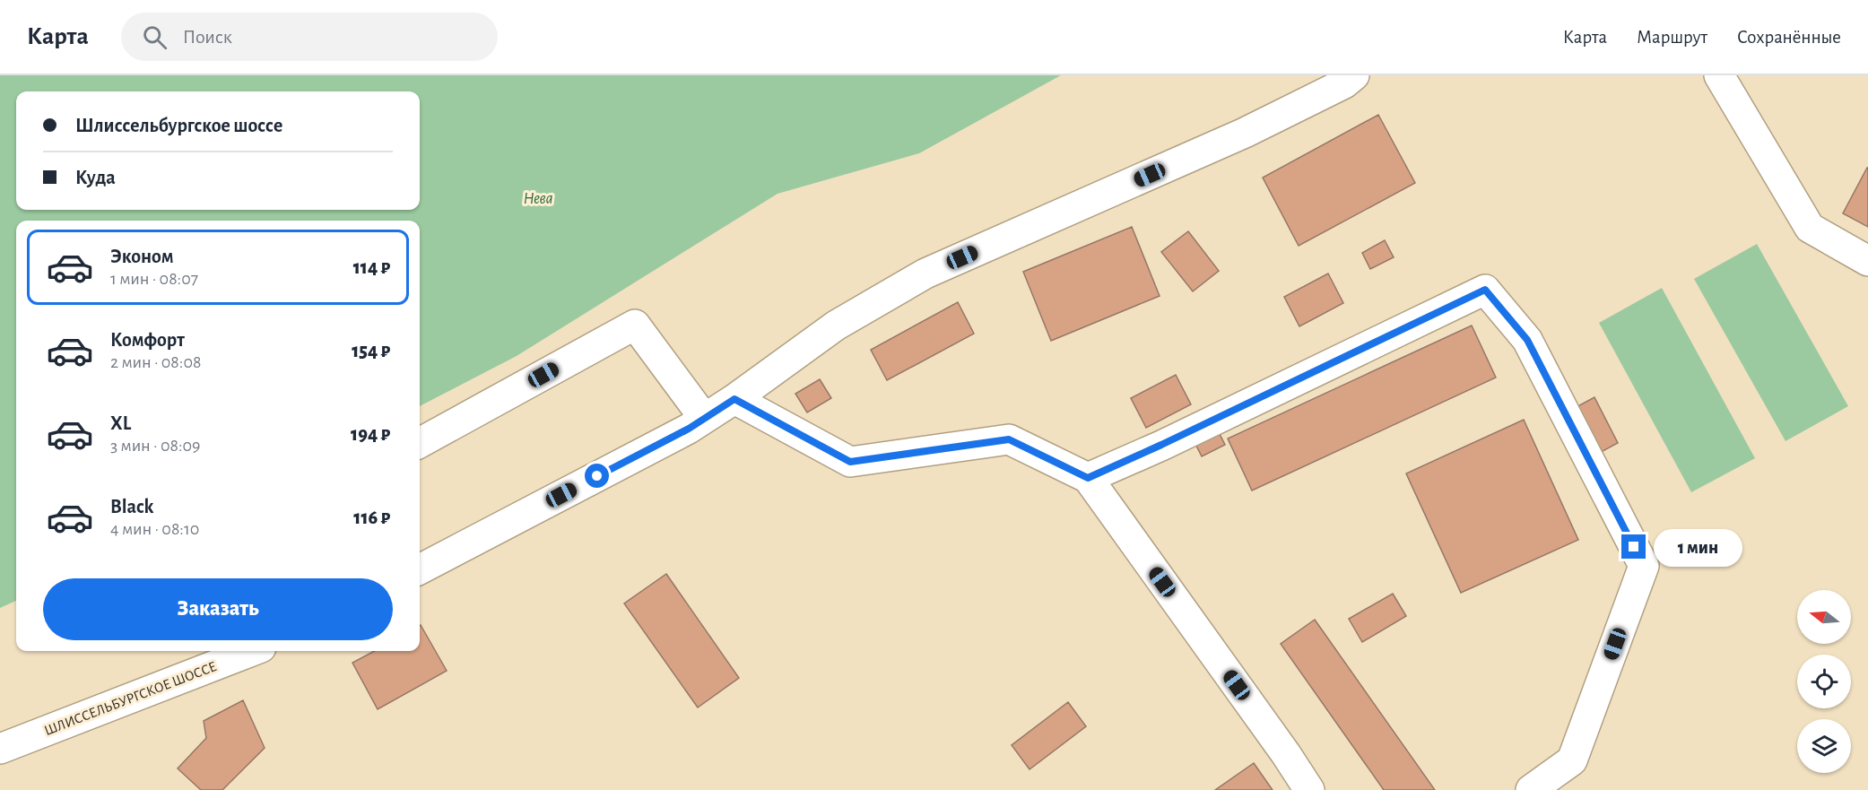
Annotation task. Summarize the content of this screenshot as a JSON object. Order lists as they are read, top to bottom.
{
  "streets": {
    "street": ["ШЛИССЕЛЬБУРГСКОЕ ШОССЕ"]
  },
  "water": ["Нева"],
  "north": "left",
  "page": {
    "header": "Карта",
    "search": "Поиск",
    "nav": ["Карта", "Маршрут", "Сохранённые"],
    "banner": ["Шлиссельбургское шоссе", "Куда"],
    "list": [
      {
        "name": "Эконом",
        "note": "1 мин · 08:07",
        "value": "114 ₽"
      },
      {
        "name": "Комфорт",
        "note": "2 мин · 08:08",
        "value": "154 ₽"
      },
      {
        "name": "XL",
        "note": "3 мин · 08:09",
        "value": "194 ₽"
      },
      {
        "name": "Black",
        "note": "4 мин · 08:10",
        "value": "116 ₽"
      }
    ],
    "bubble": "1 мин",
    "buttons": "Заказать"
  }
}
